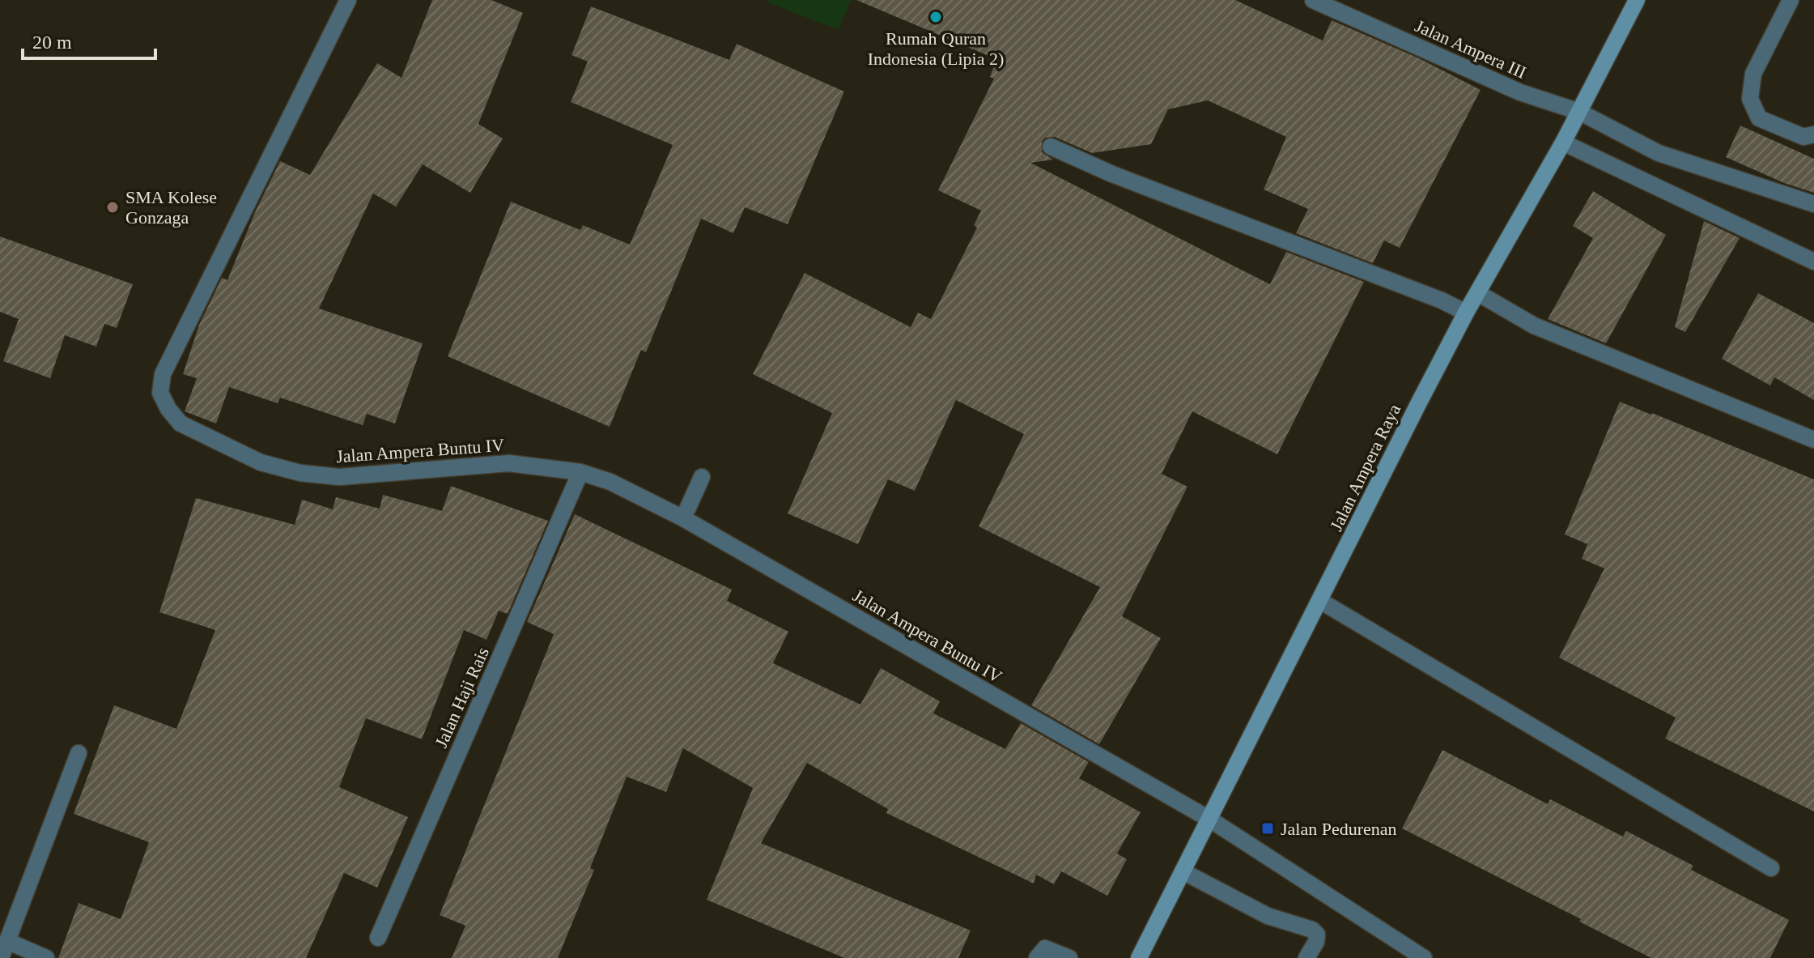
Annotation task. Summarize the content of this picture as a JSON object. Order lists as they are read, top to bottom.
{
  "streets": {
    "street": [
      "Jalan Ampera III",
      "Jalan Ampera Buntu IV",
      "Jalan Ampera Raya",
      "Jalan Haji Rais"
    ]
  },
  "crossings": [
    ["Jalan Ampera III", "Jalan Ampera Raya"],
    ["Jalan Ampera Buntu IV", "Jalan Ampera Raya"],
    ["Jalan Ampera Buntu IV", "Jalan Haji Rais"]
  ],
  "places": {
    "other": ["Rumah Quran Indonesia (Lipia 2)", "SMA Kolese Gonzaga"],
    "transit": ["Jalan Pedurenan"]
  },
  "scale_bar": "20 m"
}
